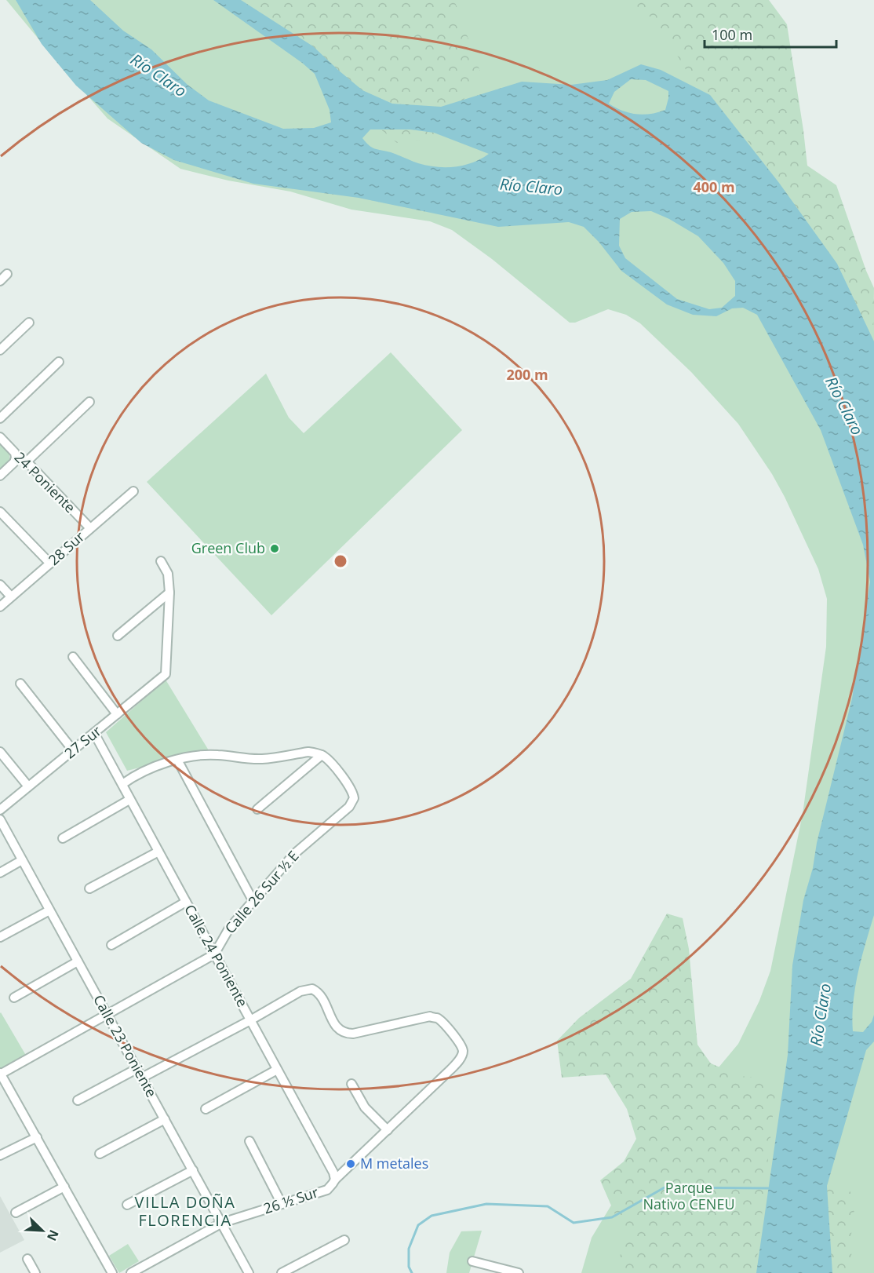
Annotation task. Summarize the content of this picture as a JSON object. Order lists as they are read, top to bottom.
{
  "streets": {
    "street": [
      "24 Poniente",
      "28 Sur",
      "27 Sur",
      "Calle 26 Sur ½ E",
      "Calle 24 Poniente",
      "Calle 23 Poniente",
      "26 ½ Sur"
    ]
  },
  "crossings": [
    ["24 Poniente", "28 Sur"],
    ["27 Sur", "Calle 24 Poniente"],
    ["Calle 26 Sur ½ E", "Calle 24 Poniente"],
    ["Calle 24 Poniente", "26 ½ Sur"],
    ["Calle 23 Poniente", "26 ½ Sur"]
  ],
  "districts": ["VILLA DOÑA FLORENCIA"],
  "water": ["Río Claro"],
  "parks": ["Parque Nativo CENEU"],
  "places": ["Green Club", "M metales"],
  "scale_bar": "100 m",
  "north": "bottom right",
  "rings": ["400 m", "200 m"]
}
